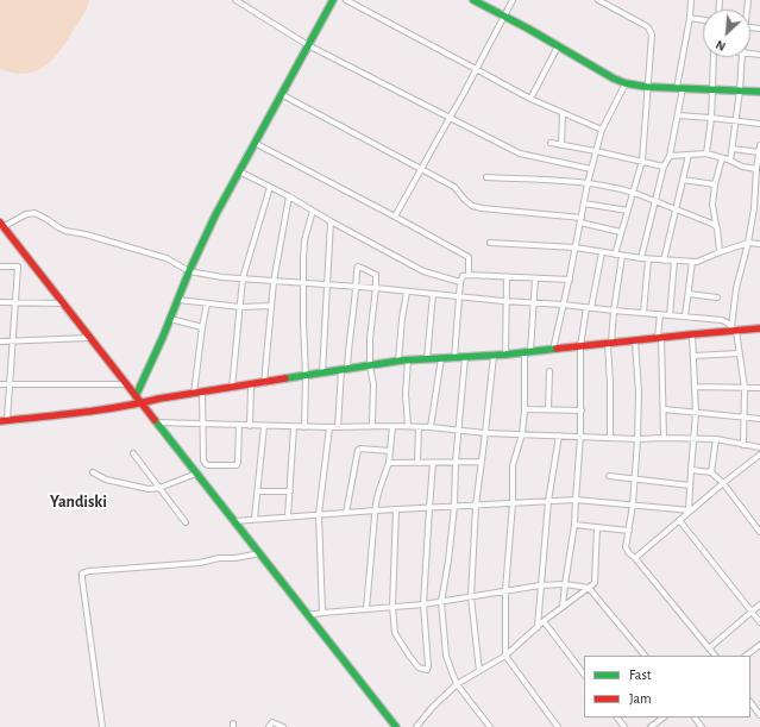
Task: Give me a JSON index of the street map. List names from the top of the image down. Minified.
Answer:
{"districts":["Yandiski"],"legend":["Fast","Jam"],"north":"bottom left"}
